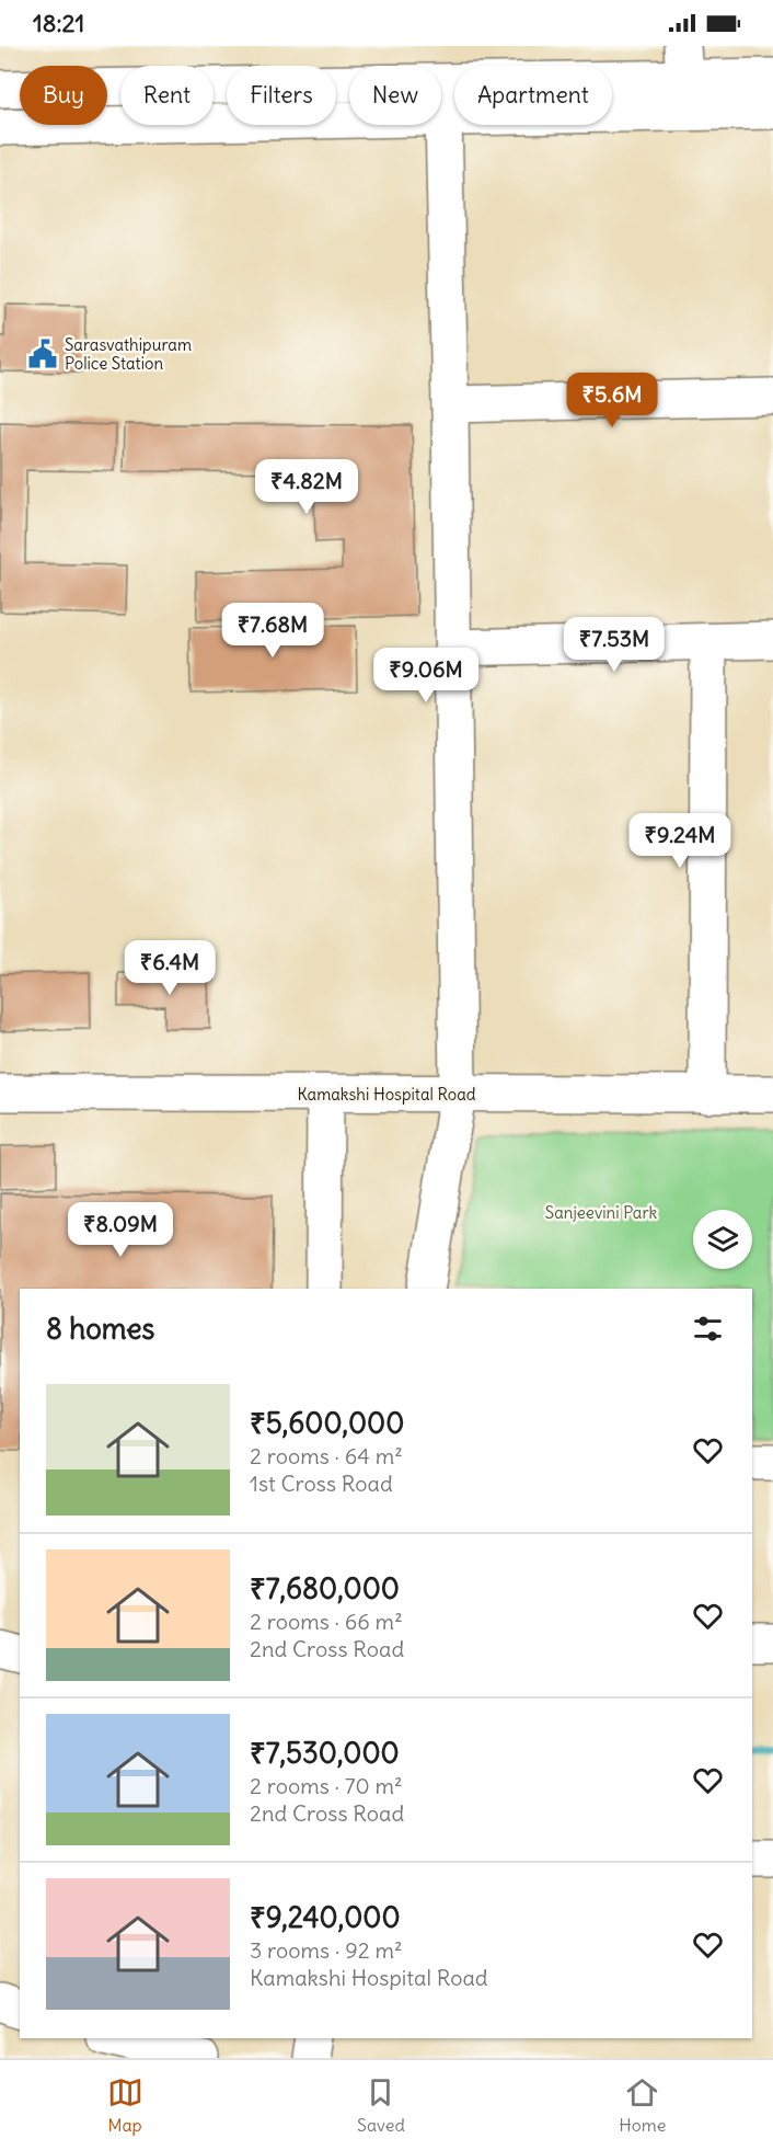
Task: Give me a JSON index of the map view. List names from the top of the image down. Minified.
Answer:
{"streets":{"street":["Kamakshi Hospital Road"]},"parks":["Sanjeevini Park"],"places":{"public building":["Sarasvathipuram Police Station"]},"page":{"status":"18:21","chip":["Buy","Rent","Filters","New","Apartment"],"price":["₹5.6M","₹4.82M","₹7.68M","₹7.53M","₹9.06M","₹9.24M","₹6.4M","₹8.09M"],"heading":"8 homes","list":[{"name":"₹5,600,000","note":"2 rooms · 64 m² · 1st Cross Road"},{"name":"₹7,680,000","note":"2 rooms · 66 m² · 2nd Cross Road"},{"name":"₹7,530,000","note":"2 rooms · 70 m² · 2nd Cross Road"},{"name":"₹9,240,000","note":"3 rooms · 92 m² · Kamakshi Hospital Road"}],"tabs":["Map","Saved","Home"]}}
